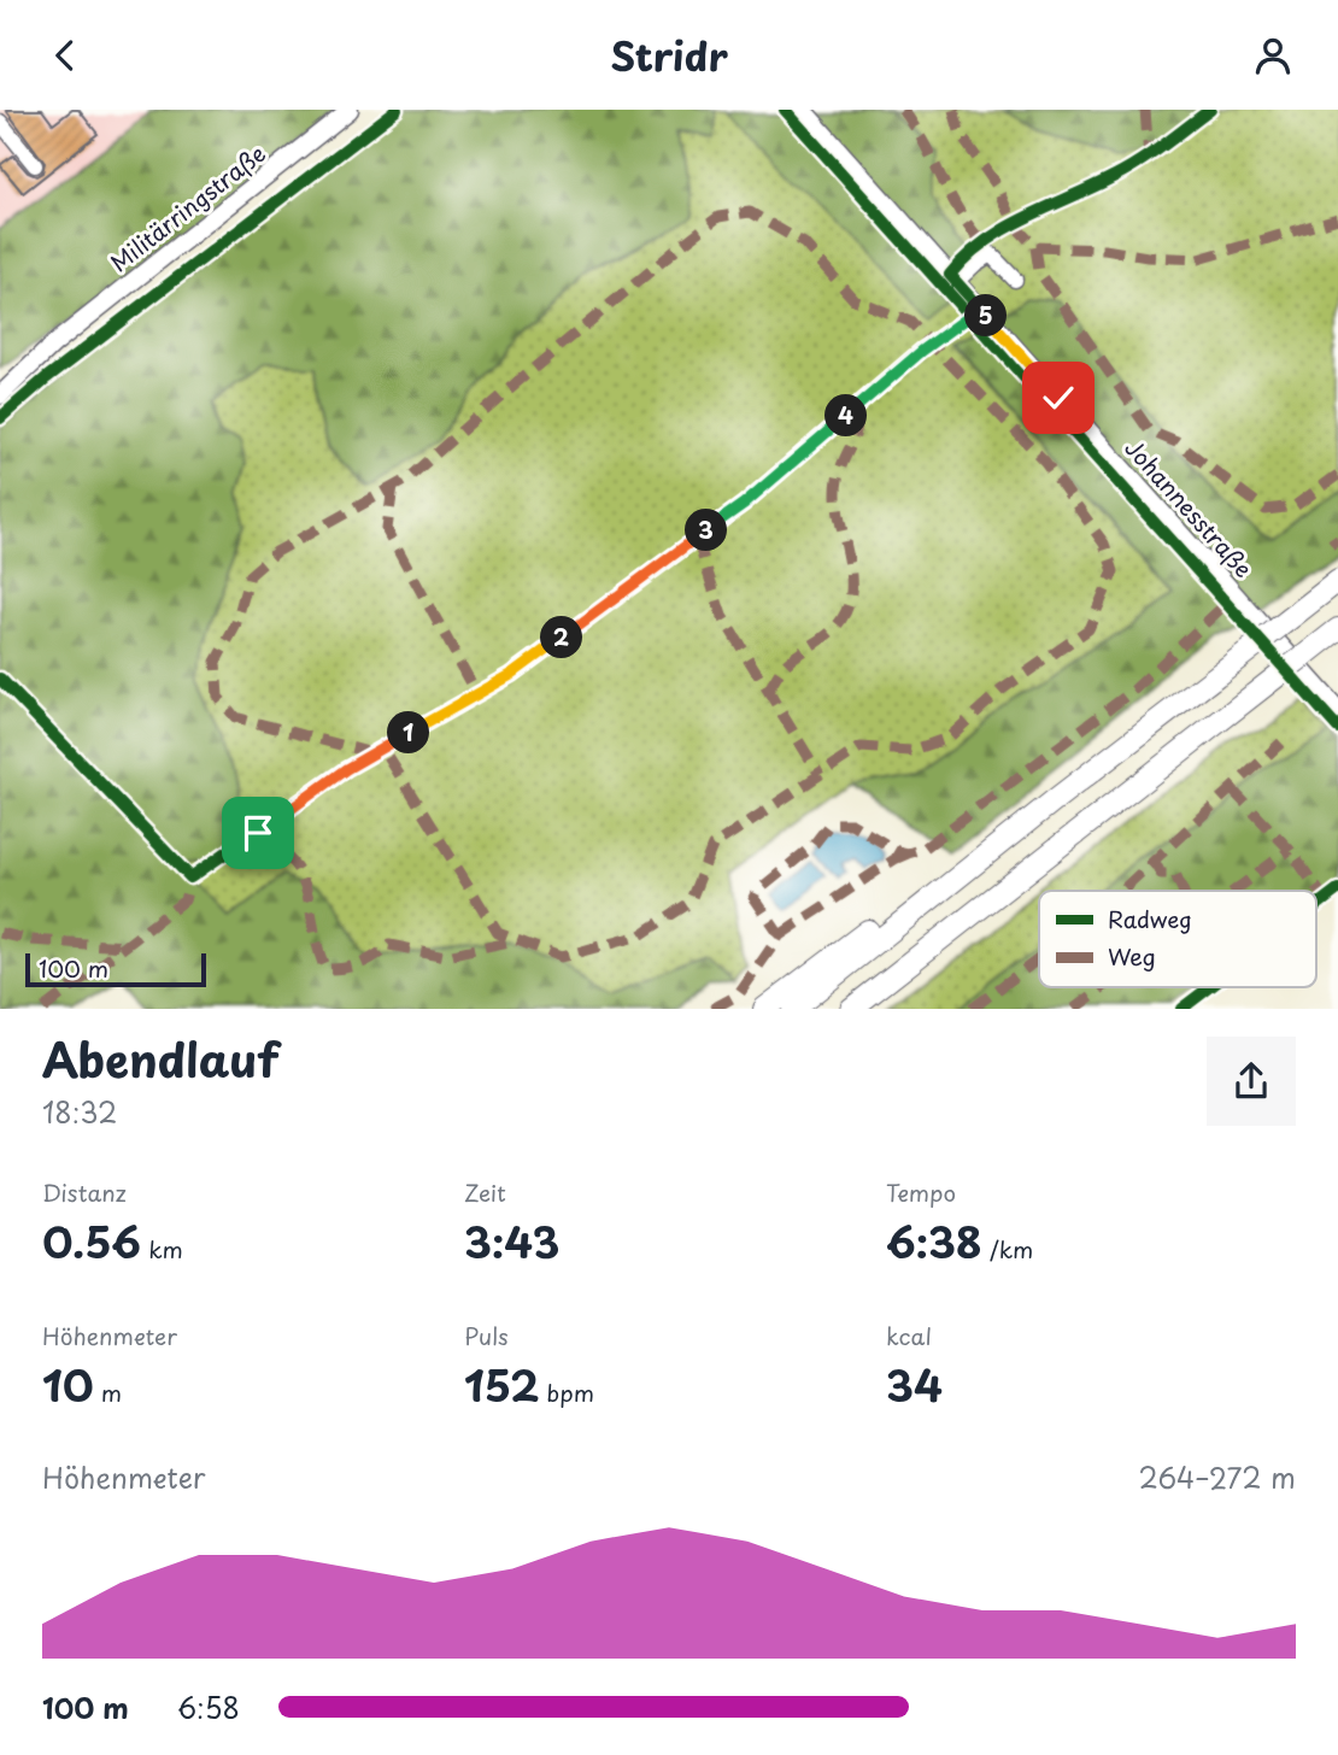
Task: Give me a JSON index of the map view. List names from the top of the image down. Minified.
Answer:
{"streets":{"main road":["Militärringstraße","Johannesstraße"]},"legend":["Radweg","Weg"],"scale_bar":"100 m","page":{"header":"Stridr","pins":["5","4","3","2","1"],"scale":"100 m","heading":["Abendlauf","18:32"],"stats":[["Distanz","0.56 km"],["Zeit","3:43"],["Tempo","6:38 /km"],["Höhenmeter","10 m"],["Puls","152 bpm"],["kcal","34"]],"chart":["Höhenmeter","264–272 m"],"list":[{"name":"100 m","note":"6:58"}]}}
